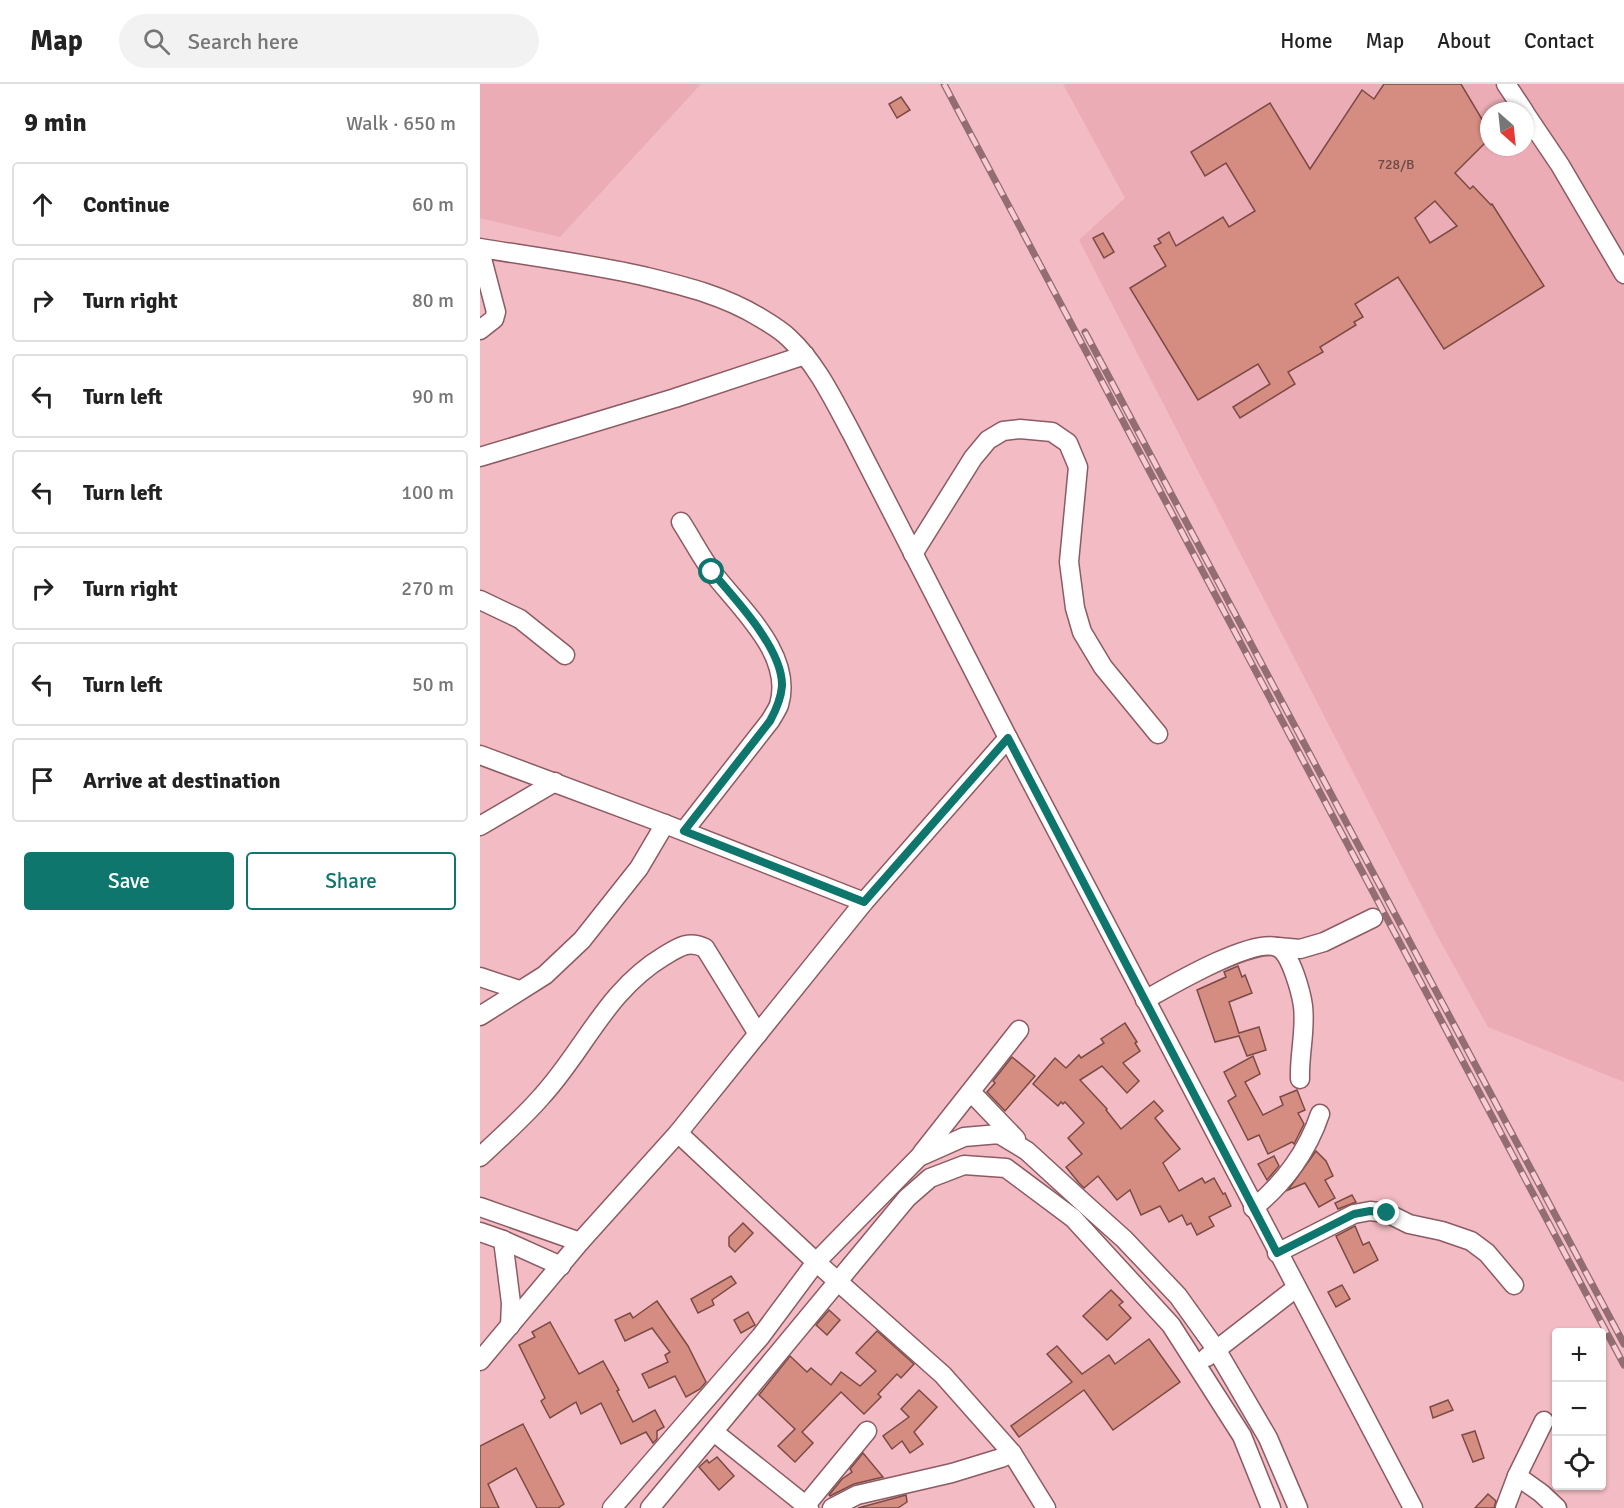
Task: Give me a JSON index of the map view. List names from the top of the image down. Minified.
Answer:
{"house_numbers":["728/B"],"north":"bottom right","page":{"header":"Map","search":"Search here","nav":["Home","Map","About","Contact"],"heading":["9 min","Walk · 650 m"],"list":[["Continue","60 m"],["Turn right","80 m"],["Turn left","90 m"],["Turn left","100 m"],["Turn right","270 m"],["Turn left","50 m"],"Arrive at destination"],"buttons":["Save","Share"],"map_buttons":["+","−"]}}
